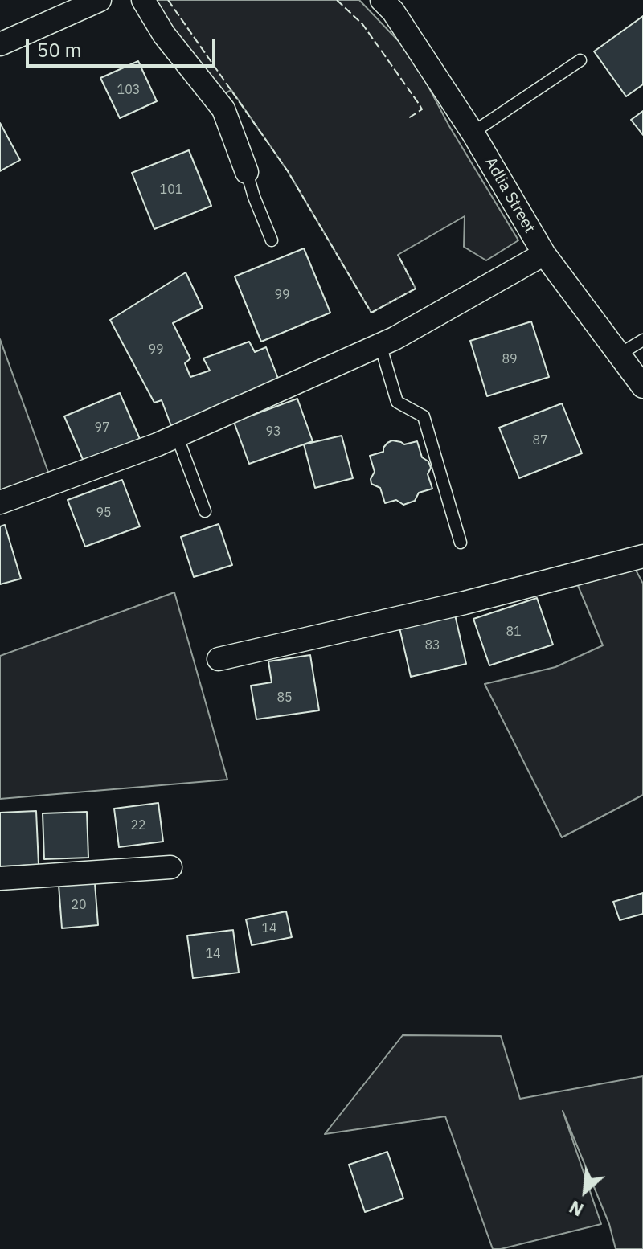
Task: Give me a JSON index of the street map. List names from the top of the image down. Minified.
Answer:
{"streets":{"street":["Adlia Street"]},"house_numbers":["103","101","99","99","89","97","93","87","95","81","83","85","22","20","14","14"],"scale_bar":"50 m","north":"bottom left"}
